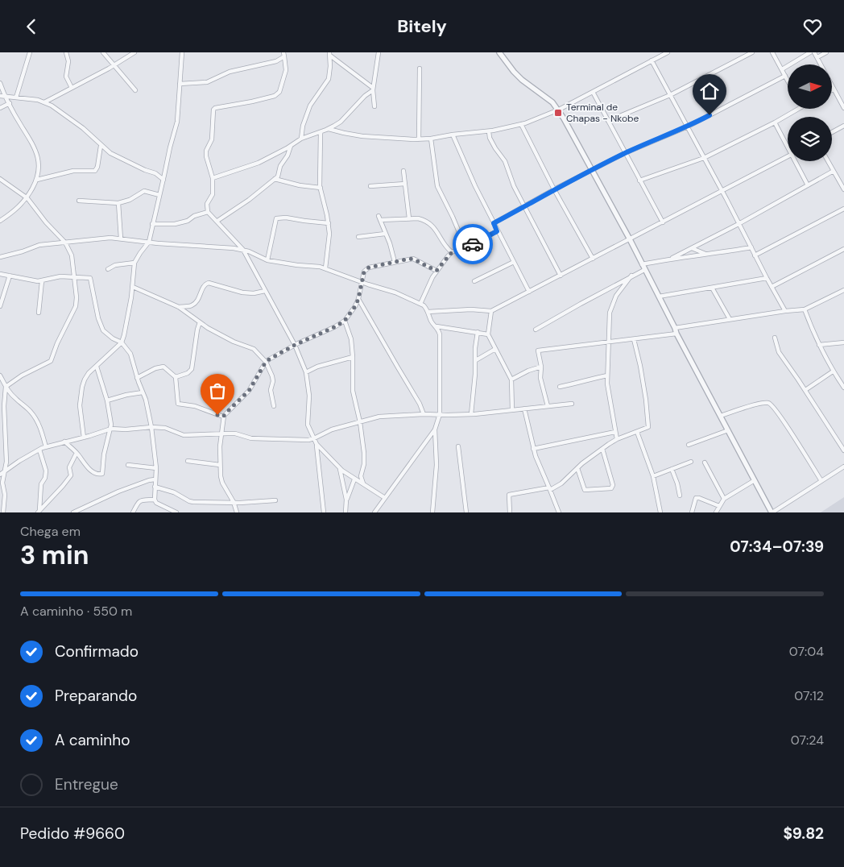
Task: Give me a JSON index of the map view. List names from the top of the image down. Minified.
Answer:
{"places":{"transit":["Terminal de Chapas - Nkobe"]},"north":"right","page":{"header":"Bitely","heading":["3 min","Chega em","07:34–07:39"],"panel":["Pedido #9660","$9.82"],"bar":"A caminho · 550 m","list":[["Confirmado","07:04"],["Preparando","07:12"],["A caminho","07:24"],"Entregue"]}}
